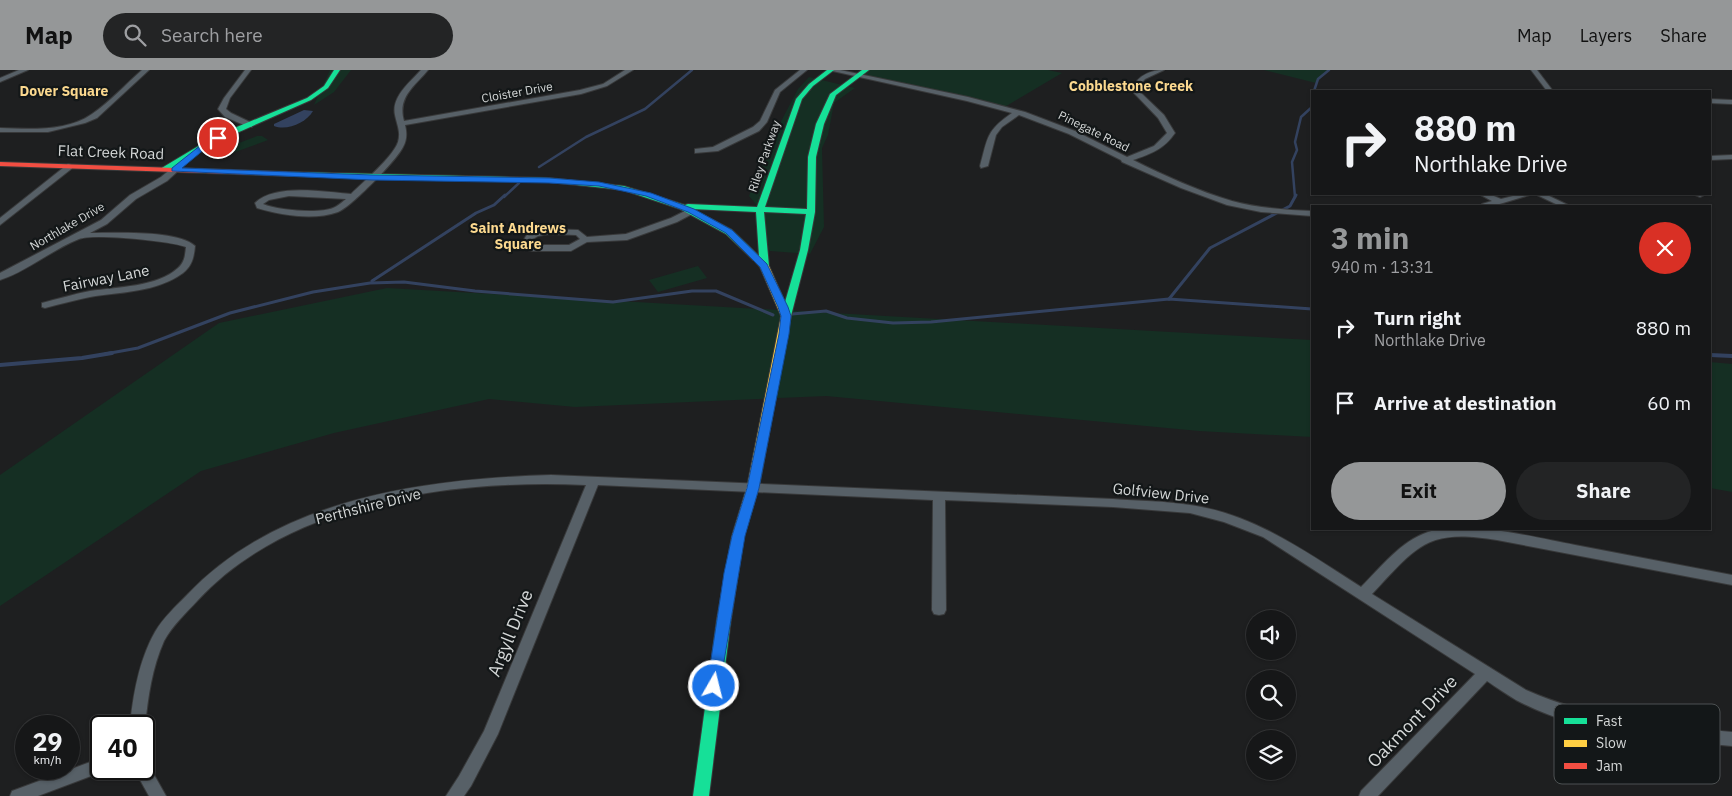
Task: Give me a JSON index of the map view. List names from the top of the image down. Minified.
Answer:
{"streets":{"street":["Cloister Drive","Pinegate Road","Flat Creek Road","Riley Parkway","Northlake Drive","Fairway Lane","Golfview Drive","Perthshire Drive","Argyll Drive","Oakmont Drive"]},"crossings":[["Pinegate Road","Riley Parkway"],["Flat Creek Road","Riley Parkway"],["Flat Creek Road","Northlake Drive"],["Northlake Drive","Fairway Lane"],["Golfview Drive","Perthshire Drive"],["Golfview Drive","Oakmont Drive"],["Perthshire Drive","Argyll Drive"]],"districts":["Cobblestone Creek","Dover Square","Saint Andrews Square"],"legend":["Fast","Slow","Jam"],"page":{"header":"Map","search":"Search here","nav":["Map","Layers","Share"],"turn":["880 m","Northlake Drive"],"heading":["3 min","940 m · 13:31"],"list":[{"name":"Turn right","note":"Northlake Drive","value":"880 m"},{"name":"Arrive at destination","value":"60 m"}],"buttons":["Exit","Share"],"speed":"29 km/h","limit":"40"}}
